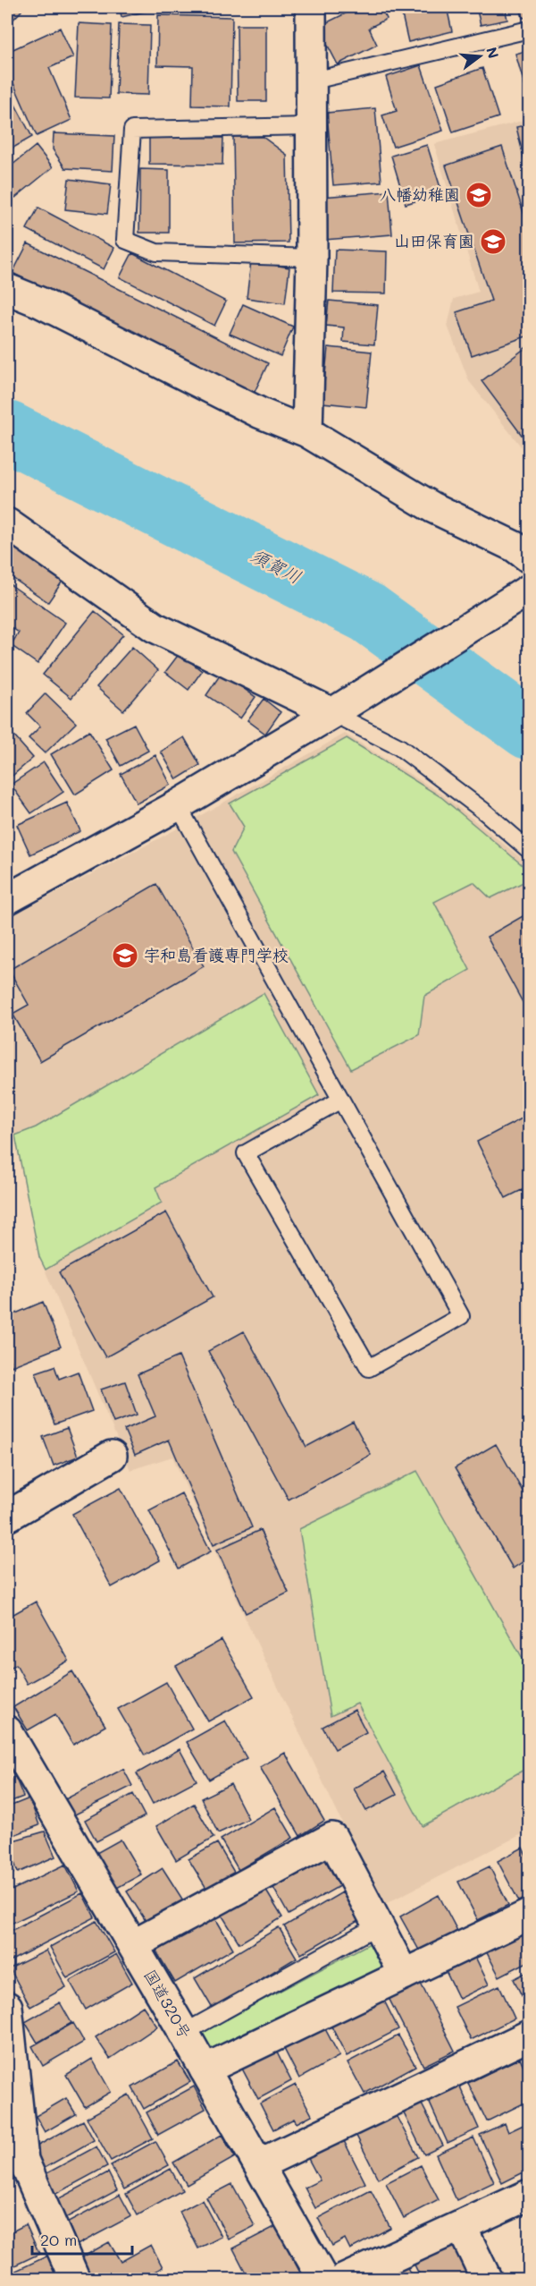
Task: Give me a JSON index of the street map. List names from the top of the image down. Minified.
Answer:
{"streets":{"street":["国道320号"]},"water":["須賀川"],"places":{"school or university":["八幡幼稚園","山田保育園","宇和島看護専門学校"]},"scale_bar":"20 m","north":"right"}
